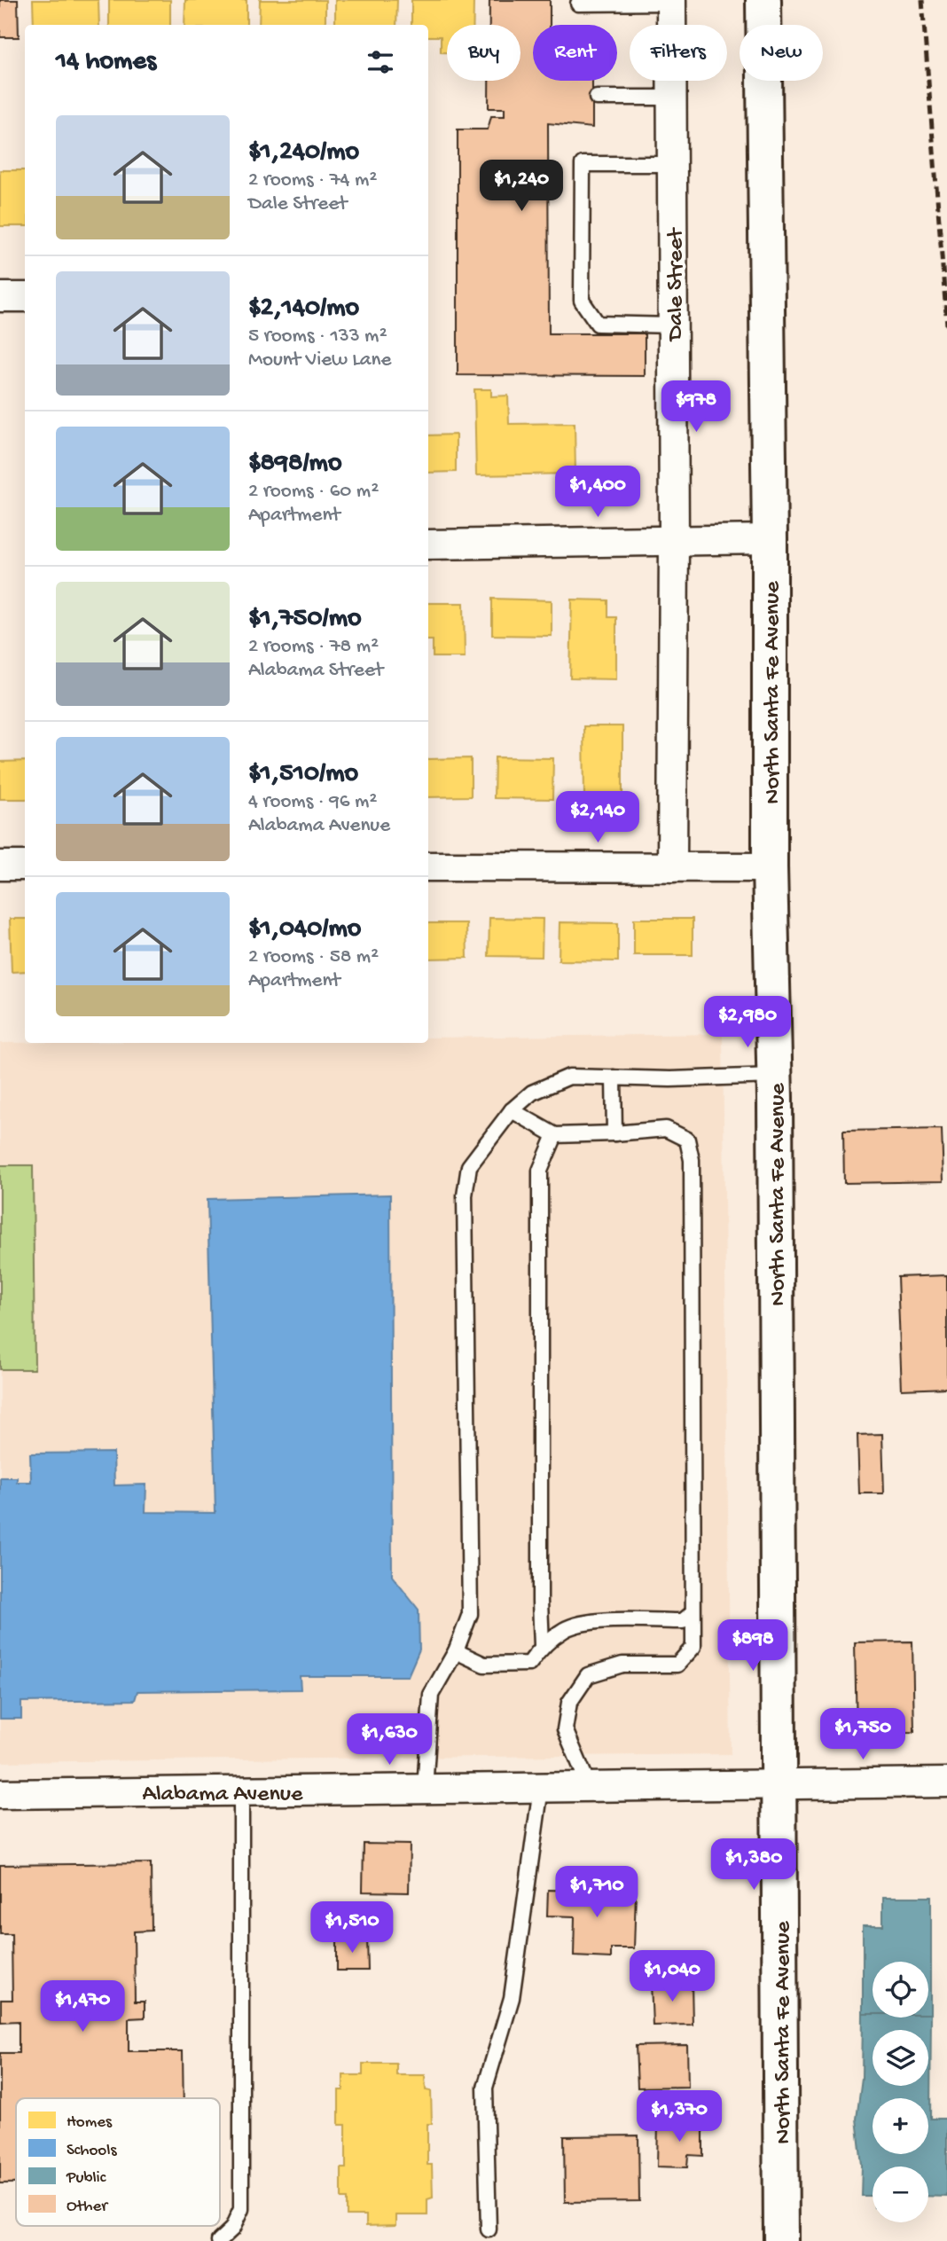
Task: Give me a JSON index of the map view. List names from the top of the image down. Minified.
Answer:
{"streets":{"main road":["North Santa Fe Avenue"],"street":["Dale Street","Alabama Avenue"]},"crossings":[["North Santa Fe Avenue","Alabama Avenue"]],"legend":["Homes","Schools","Public","Other"],"page":{"chip":["Buy","Rent","Filters","New"],"heading":"14 homes","list":[{"name":"$1,240/mo","note":"2 rooms · 74 m² · Dale Street"},{"name":"$2,140/mo","note":"5 rooms · 133 m² · Mount View Lane"},{"name":"$898/mo","note":"2 rooms · 60 m² · Apartment"},{"name":"$1,750/mo","note":"2 rooms · 78 m² · Alabama Street"},{"name":"$1,510/mo","note":"4 rooms · 96 m² · Alabama Avenue"},{"name":"$1,040/mo","note":"2 rooms · 58 m² · Apartment"}],"price":["$1,240","$978","$1,400","$2,140","$2,980","$898","$1,750","$1,630","$1,380","$1,710","$1,510","$1,040","$1,470","$1,370"],"map_buttons":["+","−"]}}
